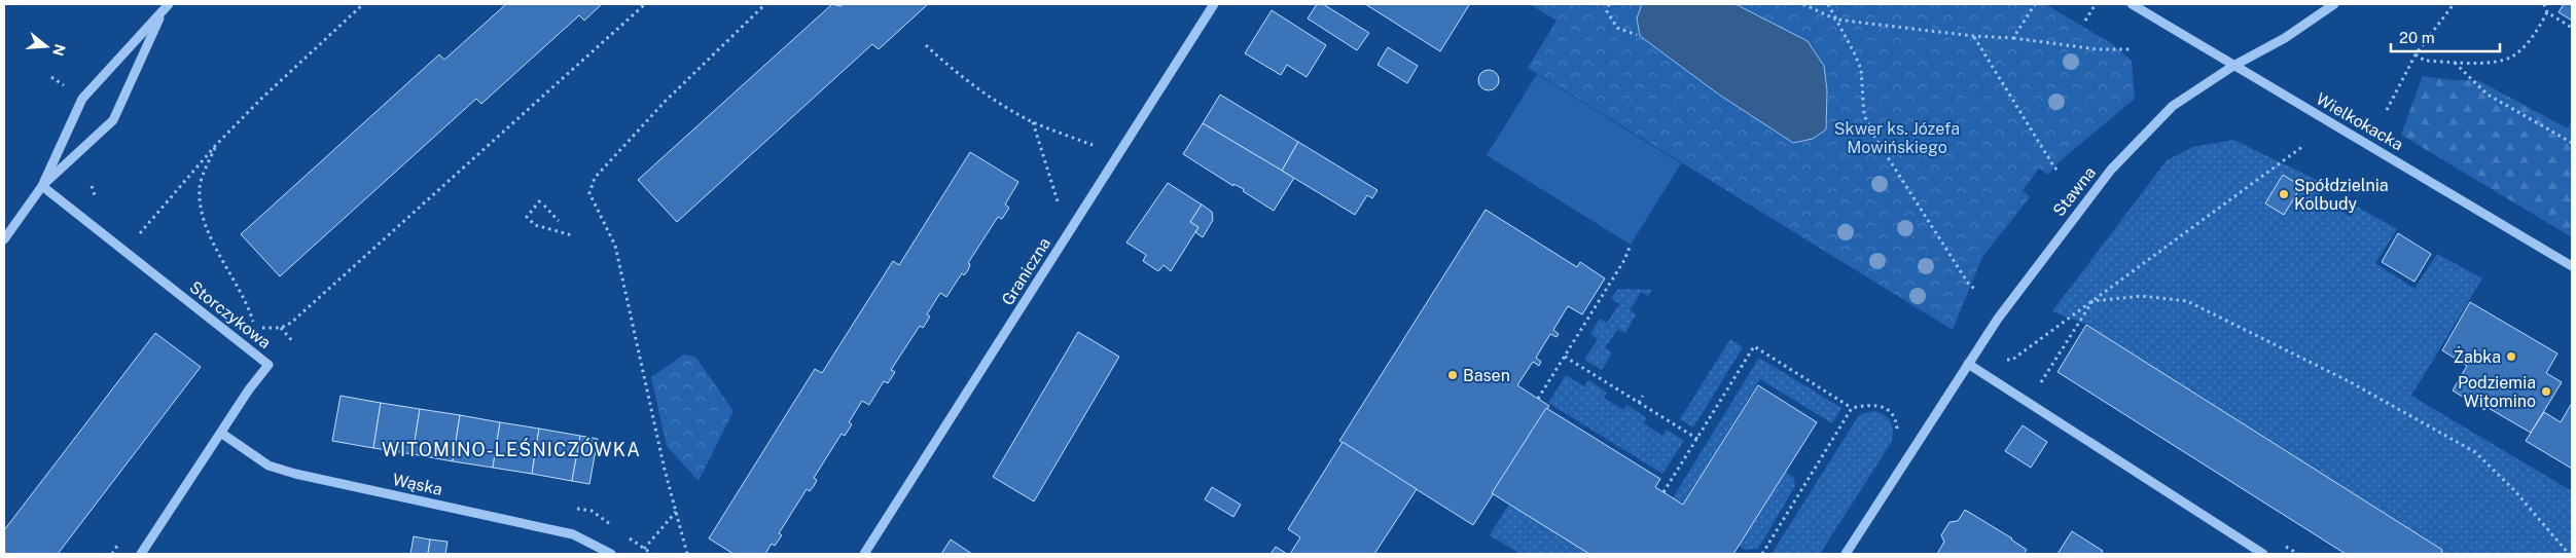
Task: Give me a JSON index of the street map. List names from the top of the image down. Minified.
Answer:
{"streets":{"street":["Wielkokacka","Stawna","Graniczna","Storczykowa","Wąska"]},"crossings":[["Wielkokacka","Stawna"],["Storczykowa","Wąska"]],"districts":["WITOMINO-LEŚNICZÓWKA"],"parks":["Skwer ks. Józefa Mowińskiego"],"places":["Spółdzielnia Kolbudy","Żabka","Basen","Podziemia Witomino"],"scale_bar":"20 m","north":"right"}
